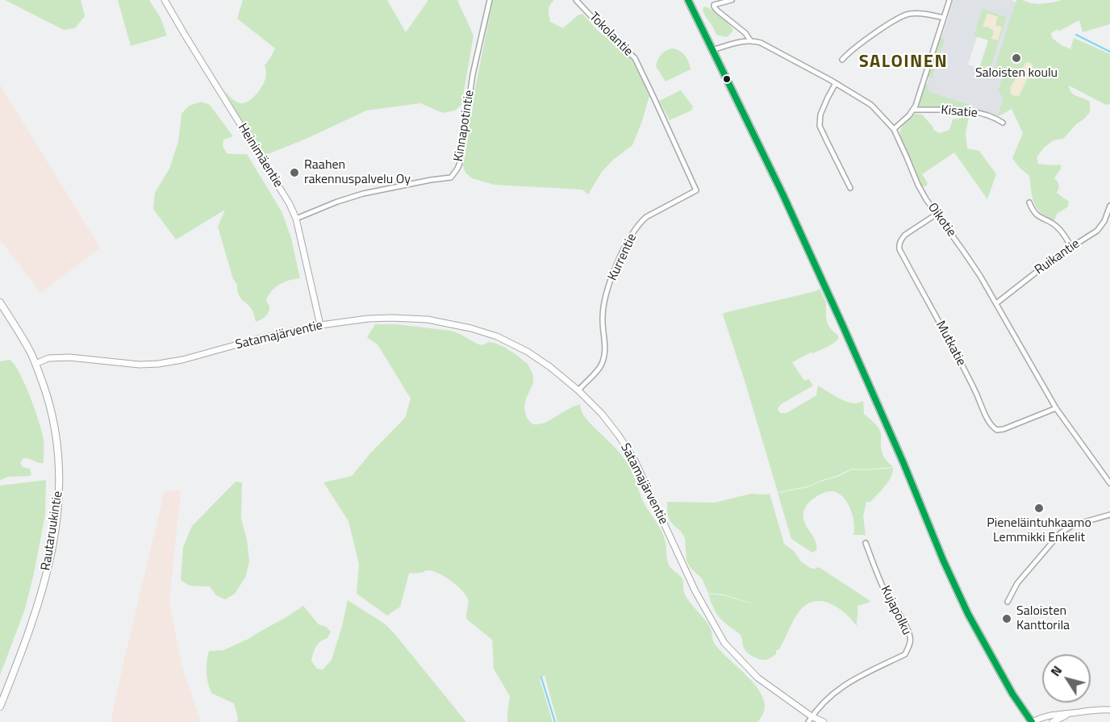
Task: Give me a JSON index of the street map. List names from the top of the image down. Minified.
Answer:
{"streets":{"main road":["Rautaruukintie"],"street":["Tokolantie","Kisatie","Kinnapotintie","Heinimäentie","Oikotie","Kurrentie","Ruikantie","Satamajärventie","Mutkatie","Kujapolku"]},"crossings":[["Tokolantie","Kurrentie"],["Kinnapotintie","Heinimäentie"],["Heinimäentie","Satamajärventie"],["Oikotie","Ruikantie"],["Oikotie","Mutkatie"],["Kurrentie","Satamajärventie"],["Satamajärventie","Rautaruukintie"],["Satamajärventie","Kujapolku"]],"districts":["SALOINEN"],"places":["Saloisten koulu","Raahen rakennuspalvelu Oy","Pieneläintuhkaamo Lemmikki Enkelit","Saloisten Kanttorila"],"north":"top left"}
